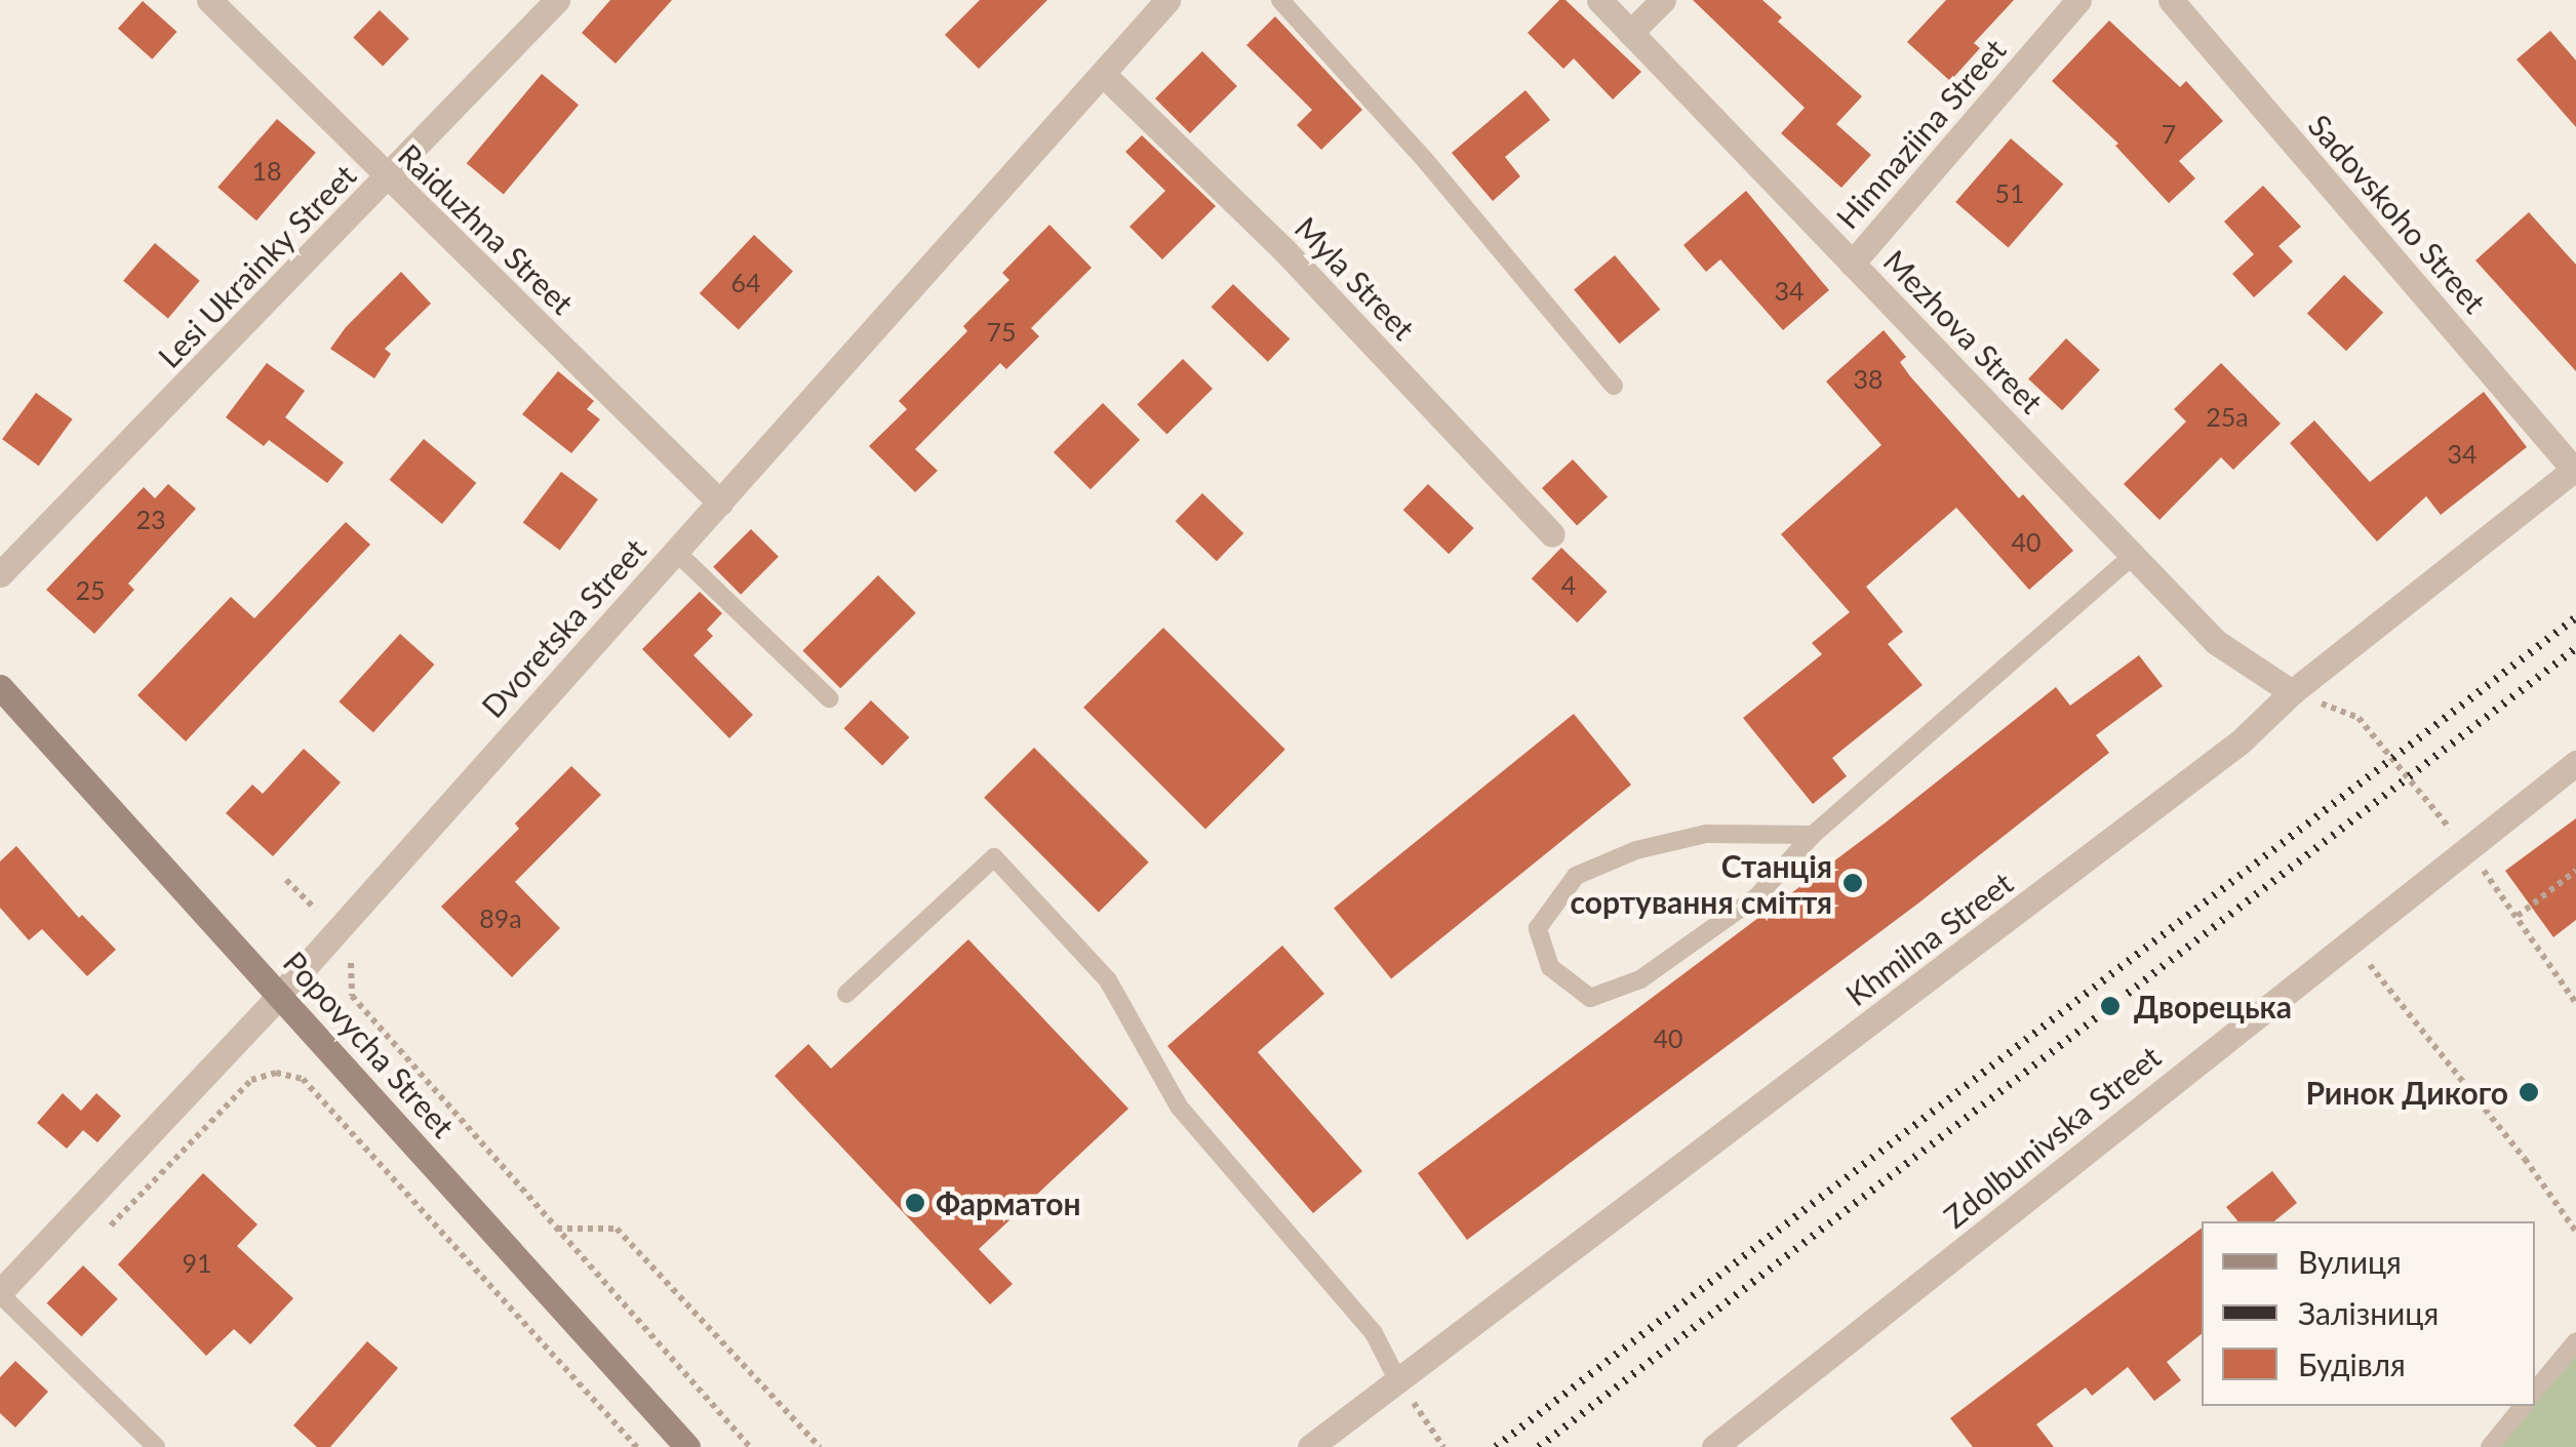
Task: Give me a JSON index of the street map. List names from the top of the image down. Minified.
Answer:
{"streets":{"main road":["Popovycha Street"],"street":["Himnaziina Street","Sadovskoho Street","Raiduzhna Street","Lesi Ukrainky Street","Myla Street","Mezhova Street","Dvoretska Street","Khmilna Street","Zdolbunivska Street"]},"crossings":[["Himnaziina Street","Mezhova Street"],["Sadovskoho Street","Khmilna Street"],["Raiduzhna Street","Lesi Ukrainky Street"],["Raiduzhna Street","Dvoretska Street"],["Myla Street","Dvoretska Street"],["Mezhova Street","Khmilna Street"],["Dvoretska Street","Popovycha Street"]],"places":["Станція сортування сміття","Дворецька","Ринок Дикого","Фарматон"],"house_numbers":["7","18","51","64","34","75","38","25а","34","23","40","4","25","89а","40","91"],"legend":["Вулиця","Залізниця","Будівля"]}
